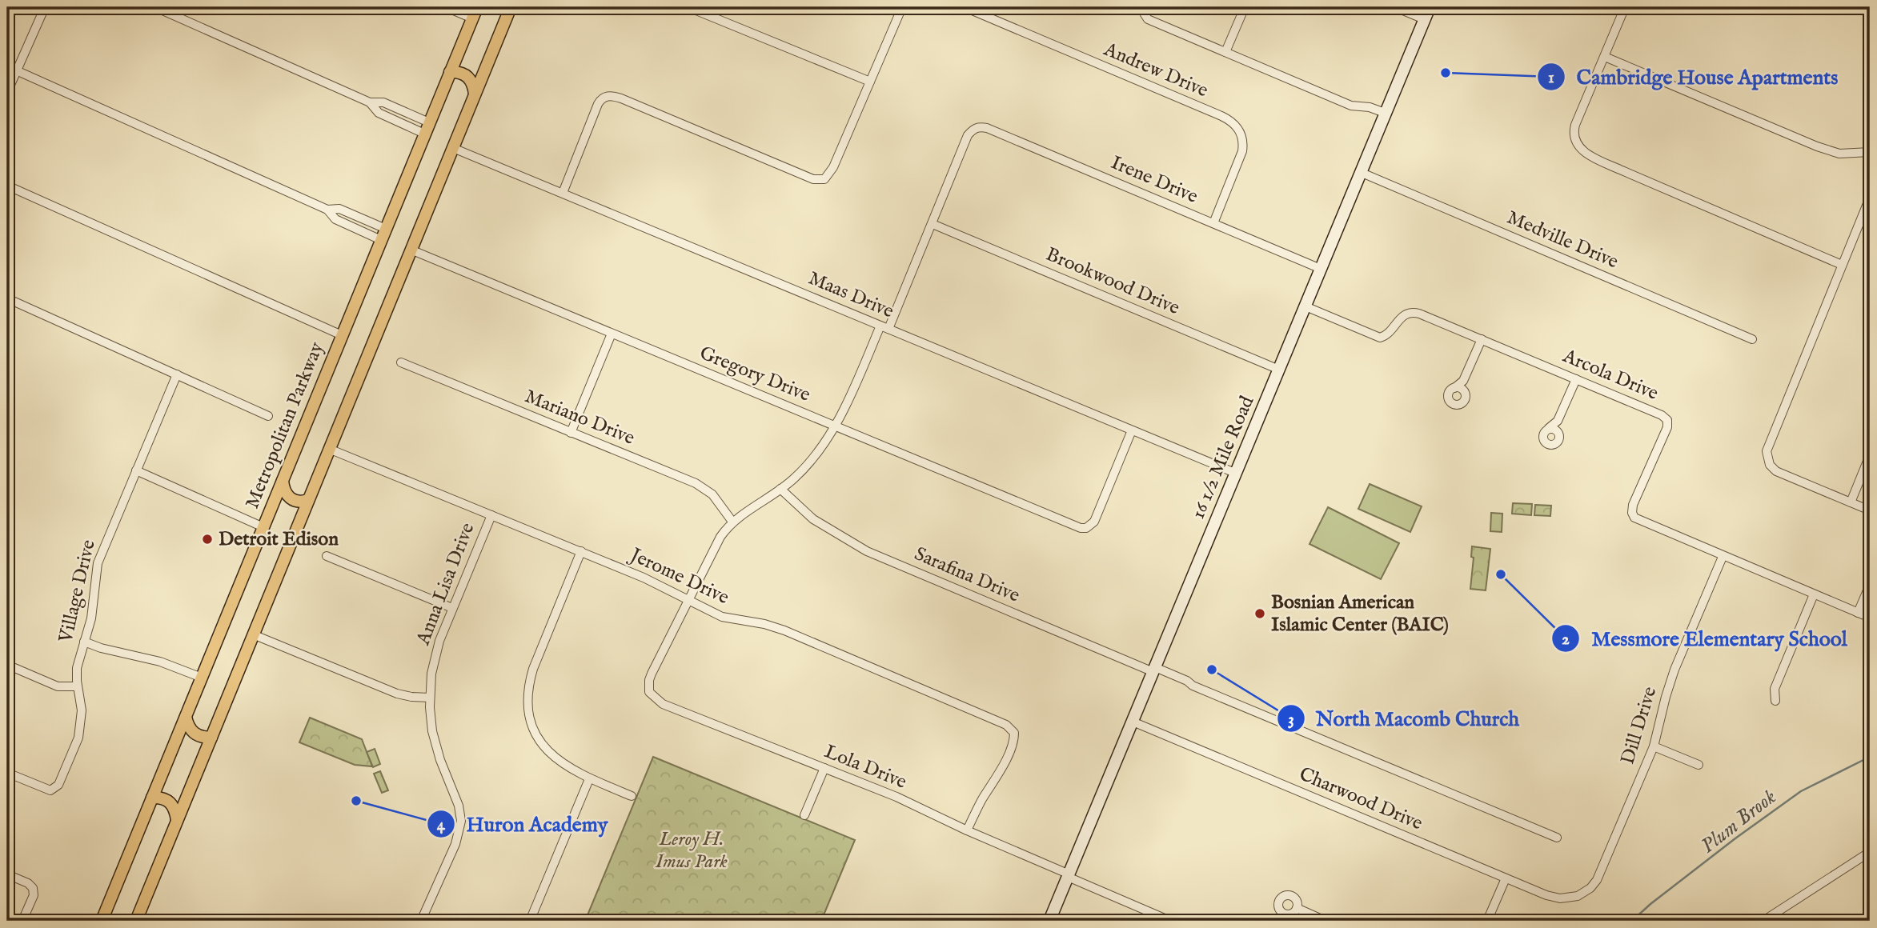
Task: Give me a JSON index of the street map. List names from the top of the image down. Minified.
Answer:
{"streets":{"main road":["Metropolitan Parkway"],"street":["Andrew Drive","Irene Drive","Medville Drive","Brookwood Drive","Maas Drive","Gregory Drive","Arcola Drive","Mariano Drive","16 1/2 Mile Road","Sarafina Drive","Jerome Drive","Anna Lisa Drive","Village Drive","Dill Drive","Lola Drive","Charwood Drive"]},"crossings":[["Andrew Drive","Irene Drive"],["Irene Drive","Brookwood Drive"],["Irene Drive","16 1/2 Mile Road"],["Medville Drive","16 1/2 Mile Road"],["Brookwood Drive","16 1/2 Mile Road"],["Maas Drive","Gregory Drive"],["Maas Drive","16 1/2 Mile Road"],["Arcola Drive","16 1/2 Mile Road"],["Arcola Drive","Dill Drive"],["16 1/2 Mile Road","Sarafina Drive"],["16 1/2 Mile Road","Lola Drive"],["16 1/2 Mile Road","Charwood Drive"],["Jerome Drive","Anna Lisa Drive"],["Jerome Drive","Lola Drive"],["Dill Drive","Charwood Drive"]],"water":["Plum Brook"],"parks":["Leroy H. Imus Park"],"places":["Cambridge House Apartments","Detroit Edison","Messmore Elementary School","Bosnian American Islamic Center (BAIC)","North Macomb Church","Huron Academy"]}
